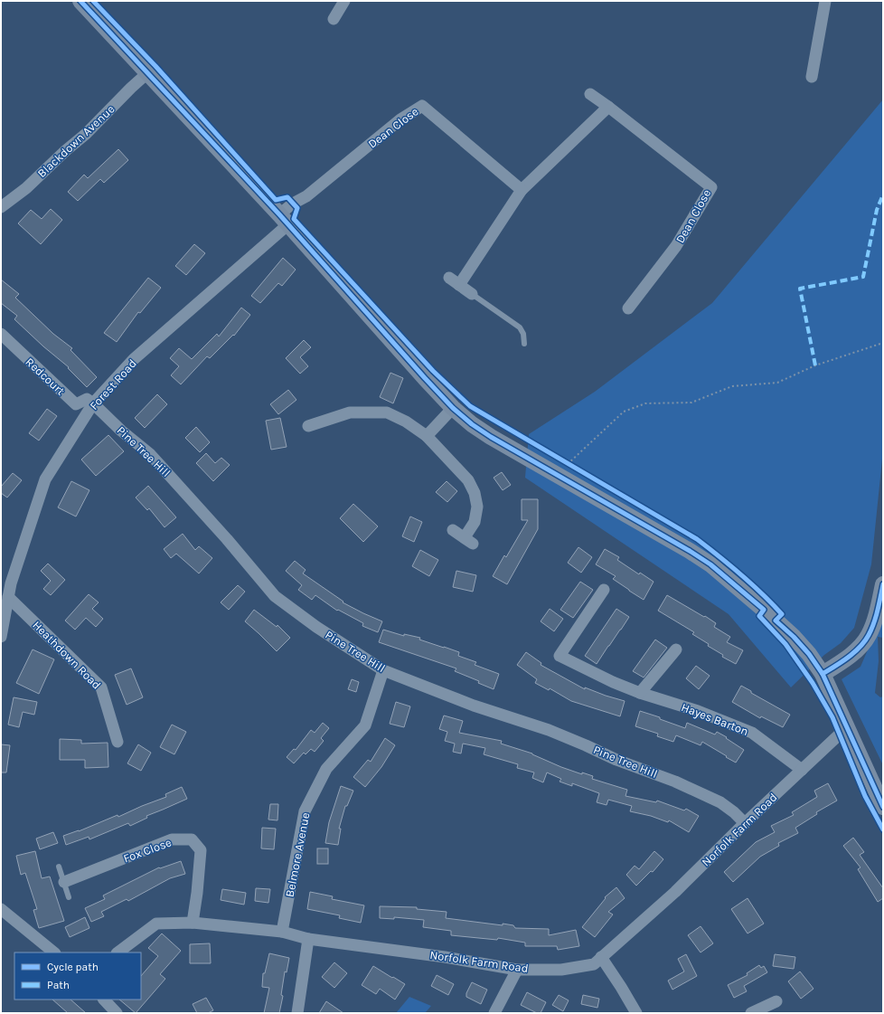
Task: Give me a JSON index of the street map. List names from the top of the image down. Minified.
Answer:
{"streets":{"street":["Dean Close","Blackdown Avenue","Redcourt","Forest Road","Pine Tree Hill","Heathdown Road","Hayes Barton","Norfolk Farm Road","Fox Close","Belmore Avenue"]},"crossings":[["Dean Close","Forest Road"],["Redcourt","Forest Road"],["Redcourt","Pine Tree Hill"],["Forest Road","Pine Tree Hill"],["Forest Road","Heathdown Road"],["Pine Tree Hill","Norfolk Farm Road"],["Pine Tree Hill","Belmore Avenue"],["Hayes Barton","Norfolk Farm Road"],["Norfolk Farm Road","Fox Close"],["Norfolk Farm Road","Belmore Avenue"]],"legend":["Cycle path","Path"]}
